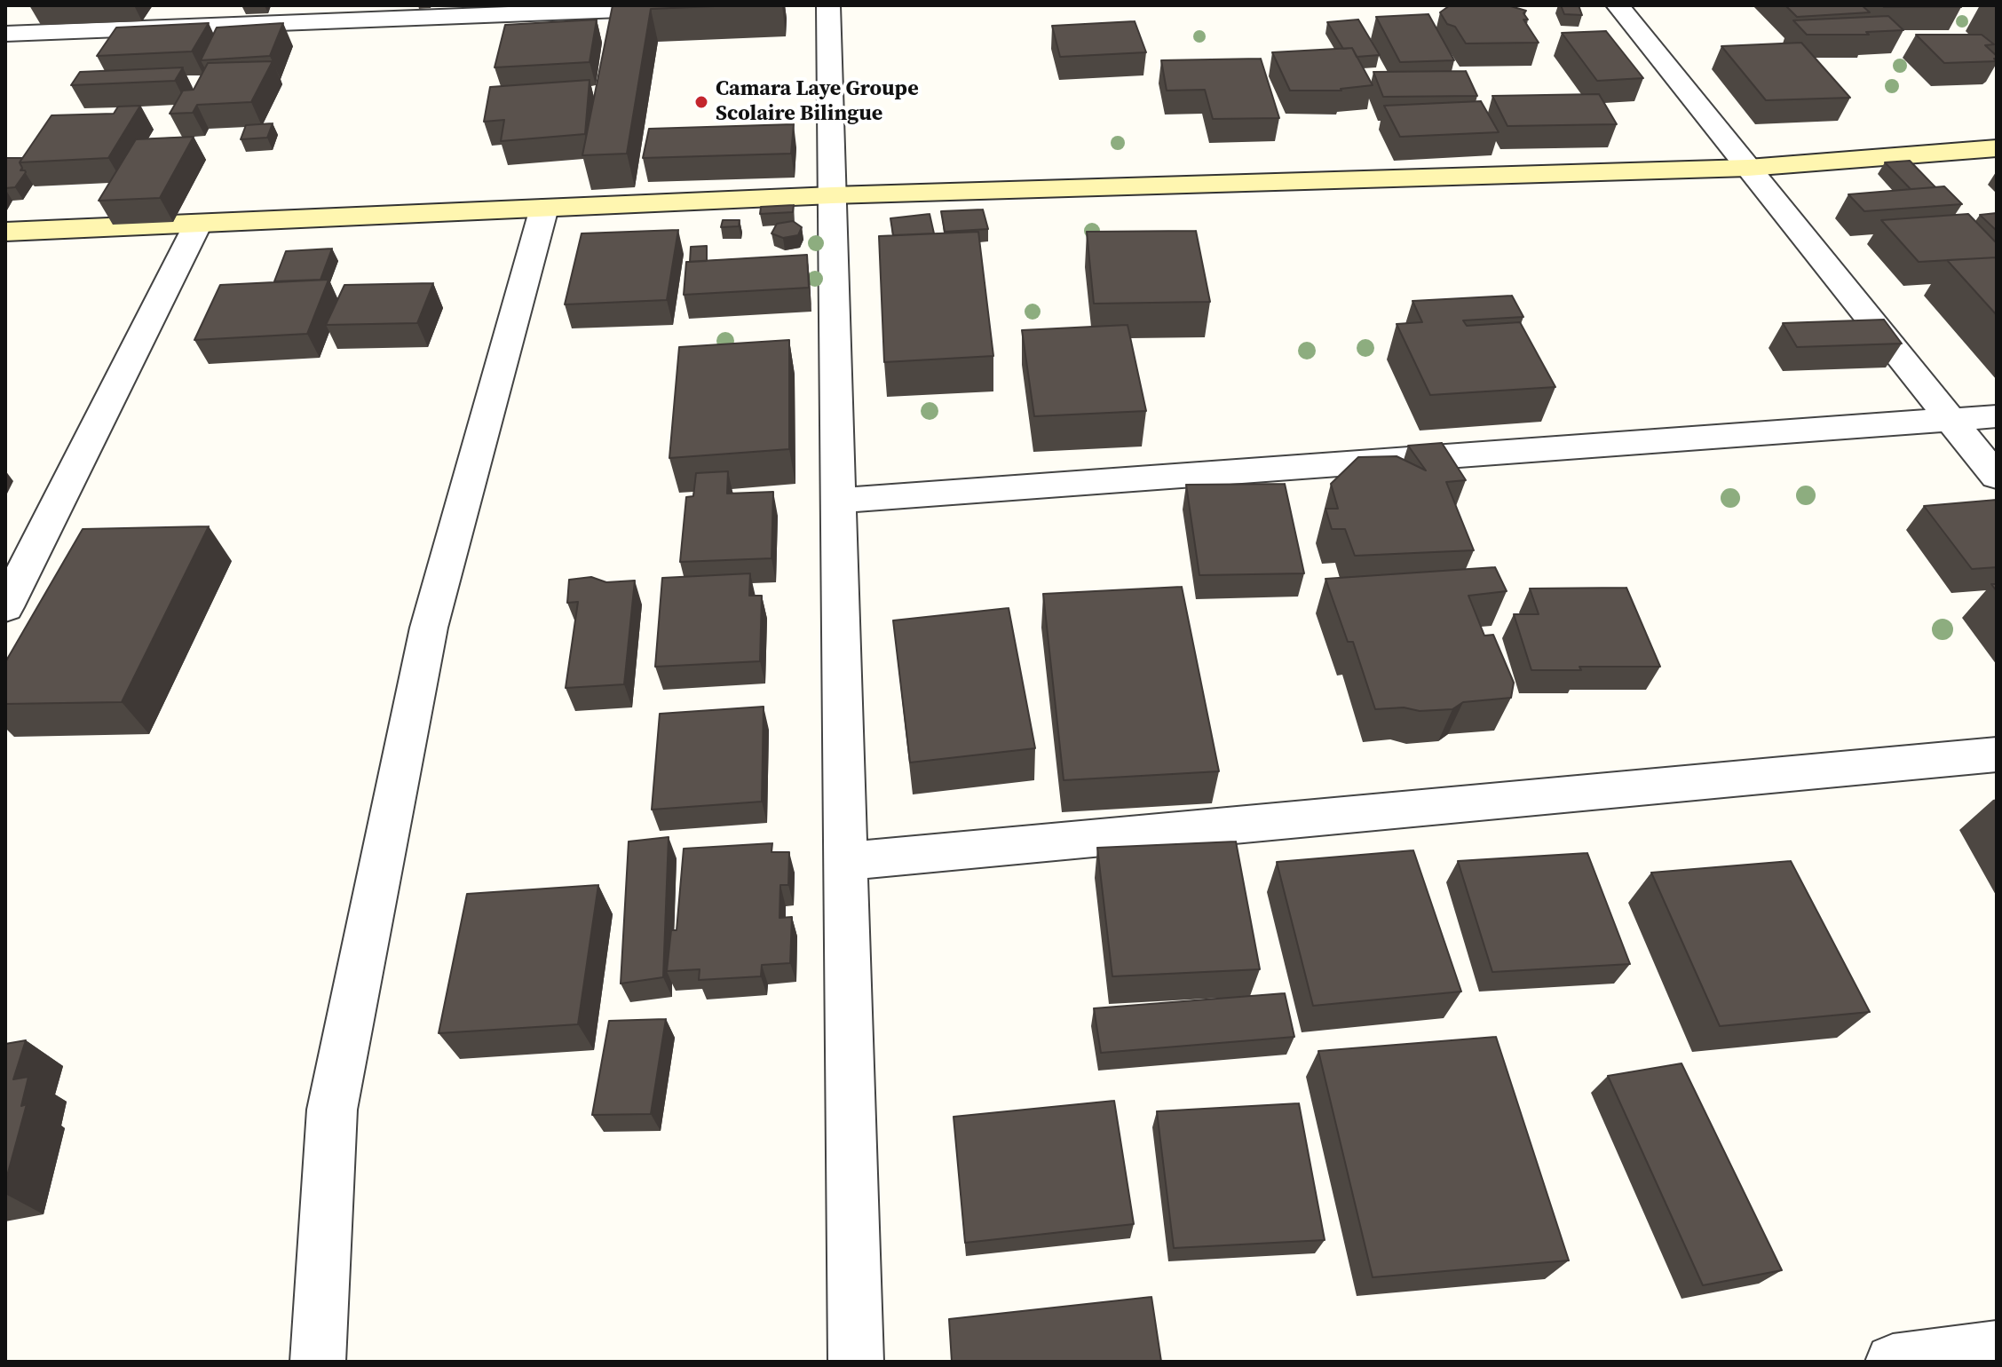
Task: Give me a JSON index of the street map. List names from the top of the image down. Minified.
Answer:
{"places":["Camara Laye Groupe Scolaire Bilingue"]}
